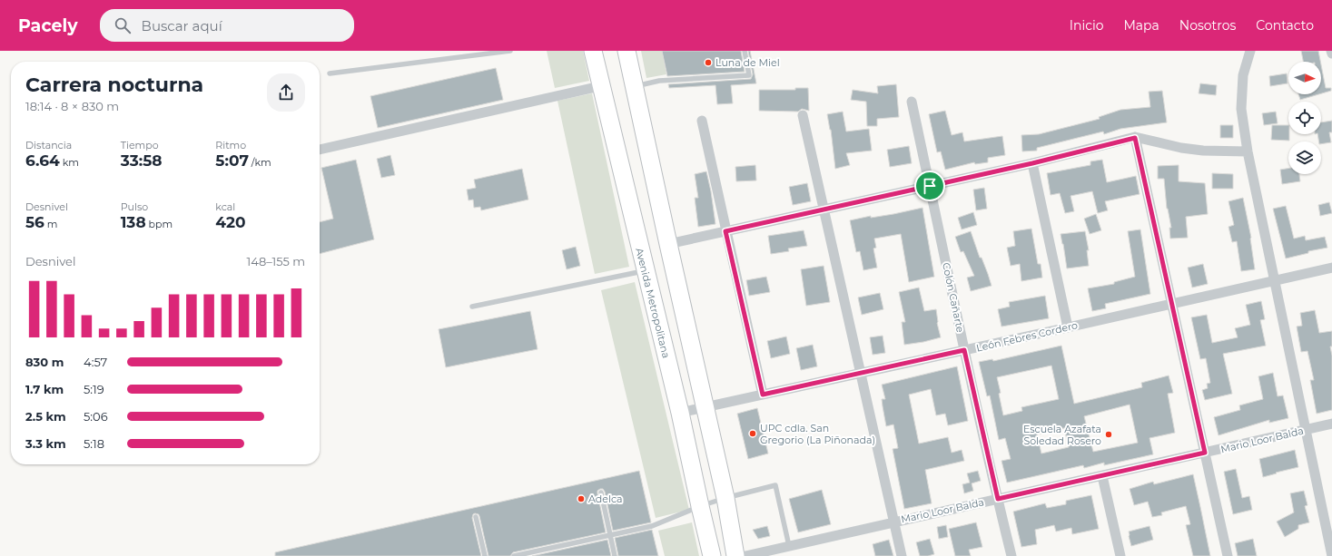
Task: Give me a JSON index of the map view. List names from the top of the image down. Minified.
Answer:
{"streets":{"highway":["Avenida Metropolitana"],"street":["Colón Cañarte","León Febres Cordero","Mario Loor Balda"]},"crossings":[["Colón Cañarte","León Febres Cordero"],["Colón Cañarte","Mario Loor Balda"],["Avenida Metropolitana","León Febres Cordero"]],"places":["Luna de Miel","UPC cdla. San Gregorio (La Piñonada)","Escuela Azafata Soledad Rosero","Adelca"],"north":"right","page":{"header":"Pacely","search":"Buscar aquí","nav":["Inicio","Mapa","Nosotros","Contacto"],"heading":["Carrera nocturna","18:14 · 8 × 830 m"],"stats":[["Distancia","6.64 km"],["Tiempo","33:58"],["Ritmo","5:07 /km"],["Desnivel","56 m"],["Pulso","138 bpm"],["kcal","420"]],"chart":["Desnivel","148–155 m"],"list":[{"name":"830 m","note":"4:57"},{"name":"1.7 km","note":"5:19"},{"name":"2.5 km","note":"5:06"},{"name":"3.3 km","note":"5:18"}]}}
